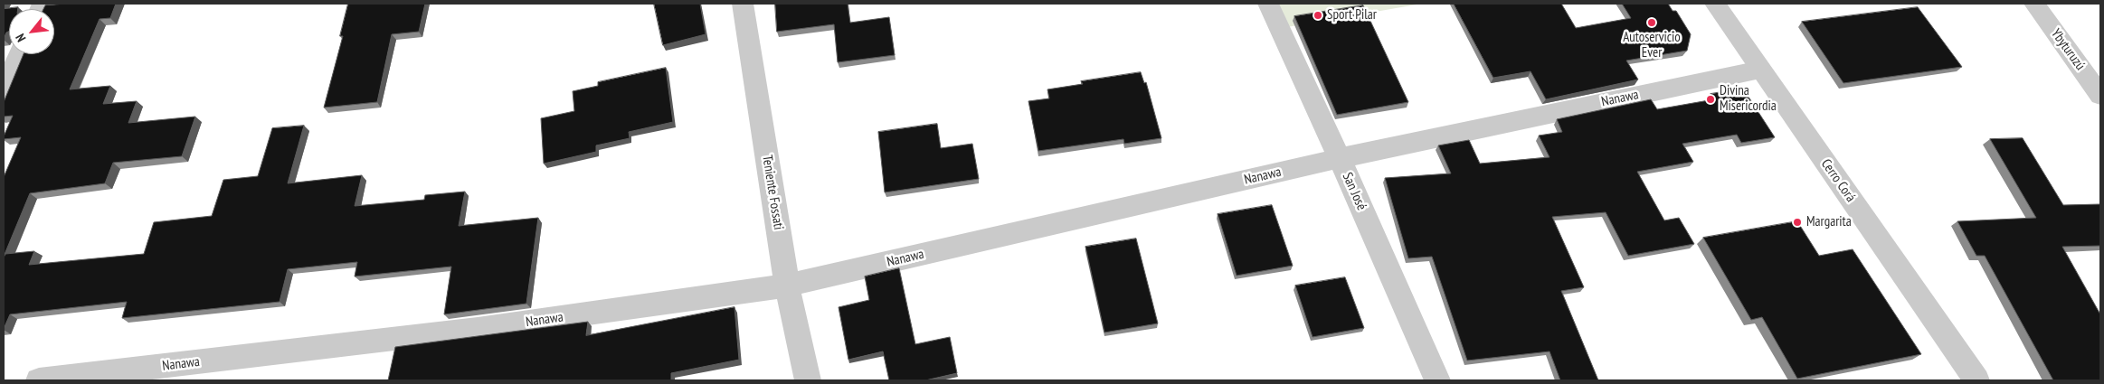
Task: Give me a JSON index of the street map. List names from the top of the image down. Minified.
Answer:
{"streets":{"street":["Ybyturuzú","Nanawa","Cerro Corá","San José","Teniente Fossati"]},"crossings":[["Nanawa","Cerro Corá"],["Nanawa","San José"],["Nanawa","Teniente Fossati"]],"places":["Sport Pilar","Autoservicio Ever","Divina Misericordia","Margarita"],"north":"bottom left"}
